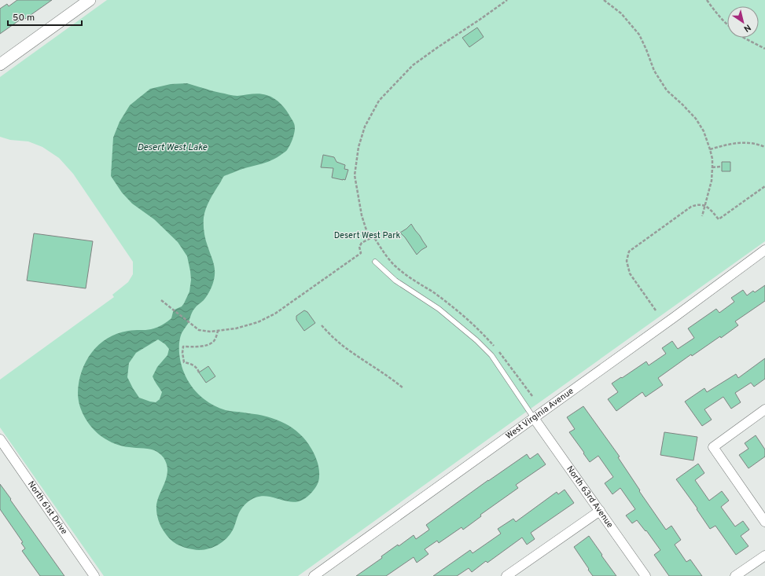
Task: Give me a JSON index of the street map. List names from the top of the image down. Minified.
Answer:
{"streets":{"street":["West Virginia Avenue","North 63rd Avenue","North 61st Drive"]},"crossings":[["West Virginia Avenue","North 63rd Avenue"]],"water":["Desert West Lake"],"parks":["Desert West Park"],"scale_bar":"50 m","north":"bottom right"}
